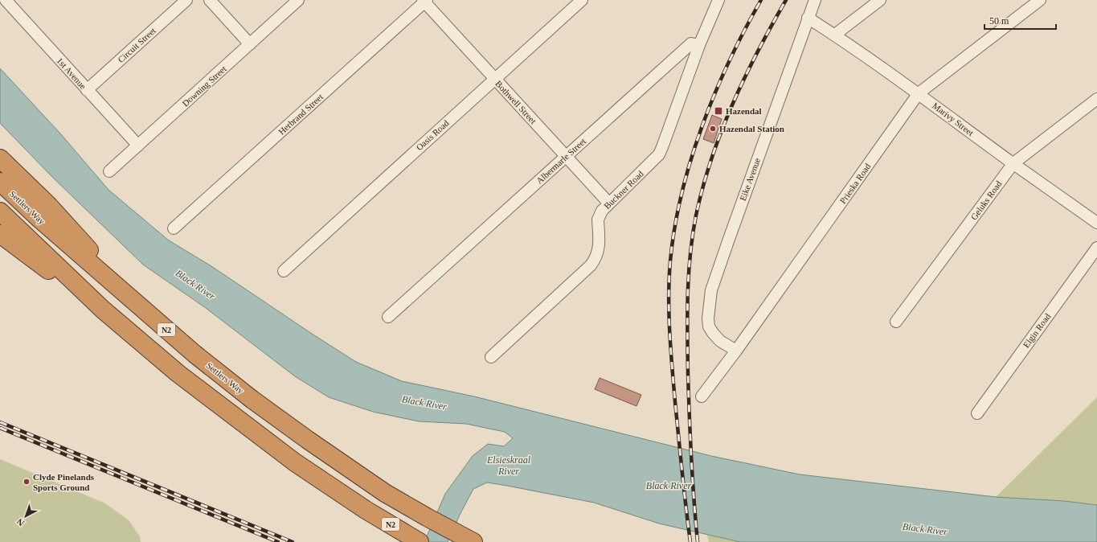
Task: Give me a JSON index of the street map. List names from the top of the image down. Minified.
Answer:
{"streets":{"highway":["Settlers Way","N2"],"street":["Circuit Street","1st Avenue","Downing Street","Bothwell Street","Herbrand Street","Marivy Street","Oasis Road","Albermarle Street","Eike Avenue","Prieska Road","Buckner Road","Geluks Road","Elgin Road"]},"crossings":[["Circuit Street","1st Avenue"],["1st Avenue","Downing Street"],["Bothwell Street","Herbrand Street"],["Bothwell Street","Oasis Road"],["Bothwell Street","Albermarle Street"],["Bothwell Street","Buckner Road"],["Marivy Street","Eike Avenue"],["Marivy Street","Prieska Road"],["Marivy Street","Geluks Road"],["Albermarle Street","Buckner Road"],["Eike Avenue","Prieska Road"]],"water":["Black River","Elsieskraal River"],"places":{"transit":["Hazendal"],"other":["Hazendal Station","Clyde Pinelands Sports Ground"]},"scale_bar":"50 m","north":"bottom left"}
